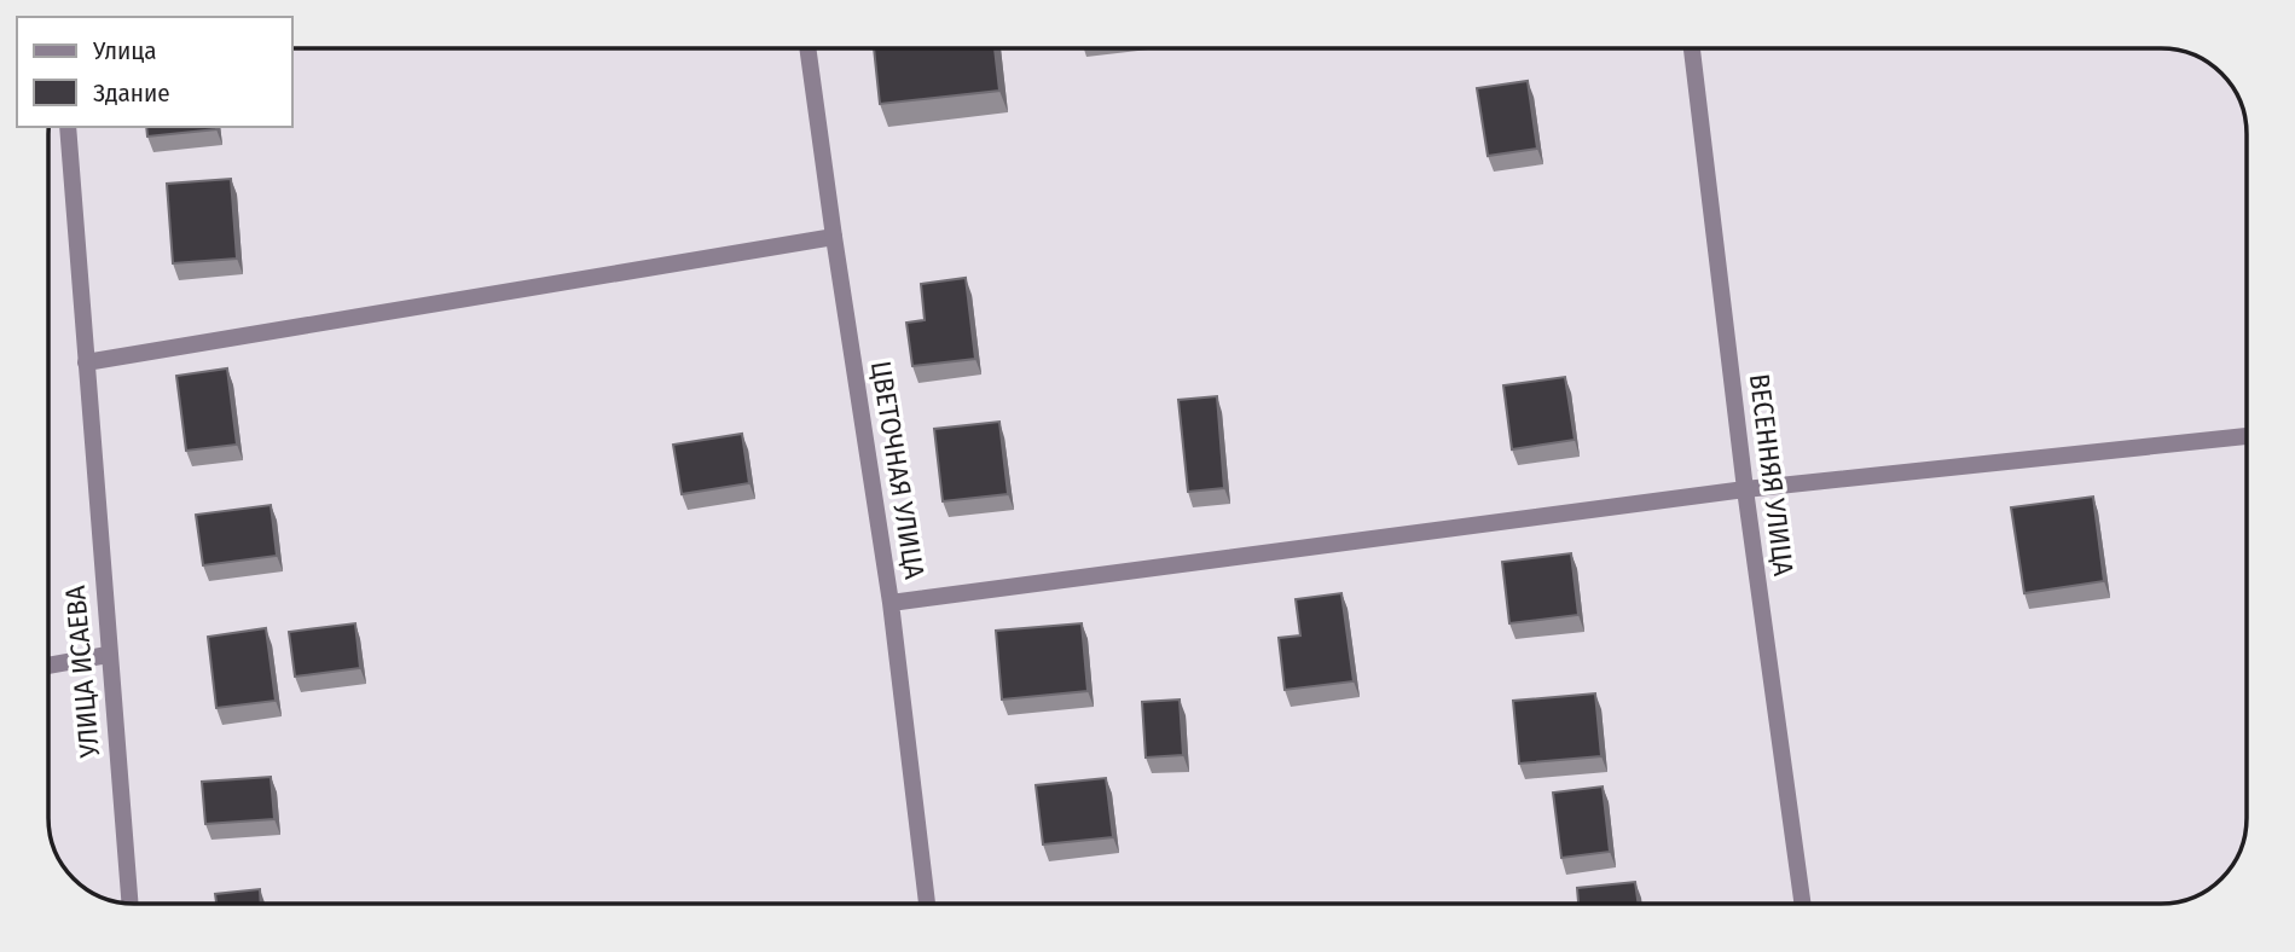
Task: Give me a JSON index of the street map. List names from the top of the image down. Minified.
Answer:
{"streets":{"street":["ЦВЕТОЧНАЯ УЛИЦА","ВЕСЕННЯЯ УЛИЦА","УЛИЦА ИСАЕВА"]},"legend":["Улица","Здание"]}
